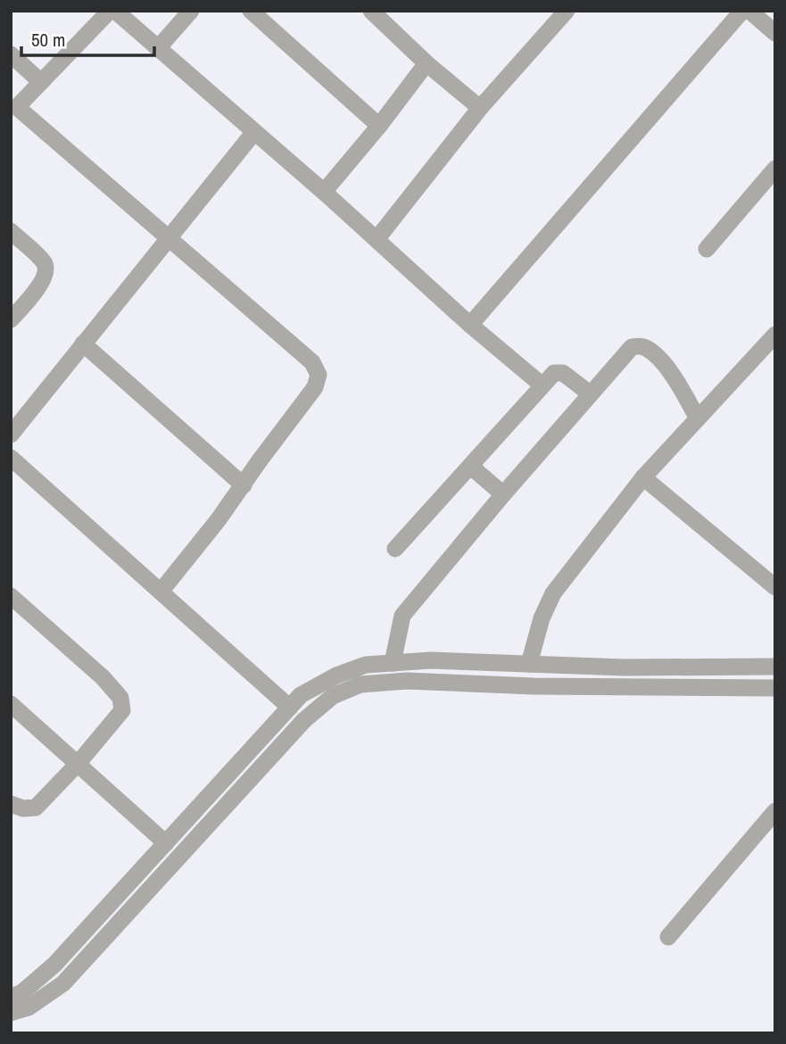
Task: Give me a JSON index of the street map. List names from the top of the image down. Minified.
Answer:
{"scale_bar":"50 m"}
